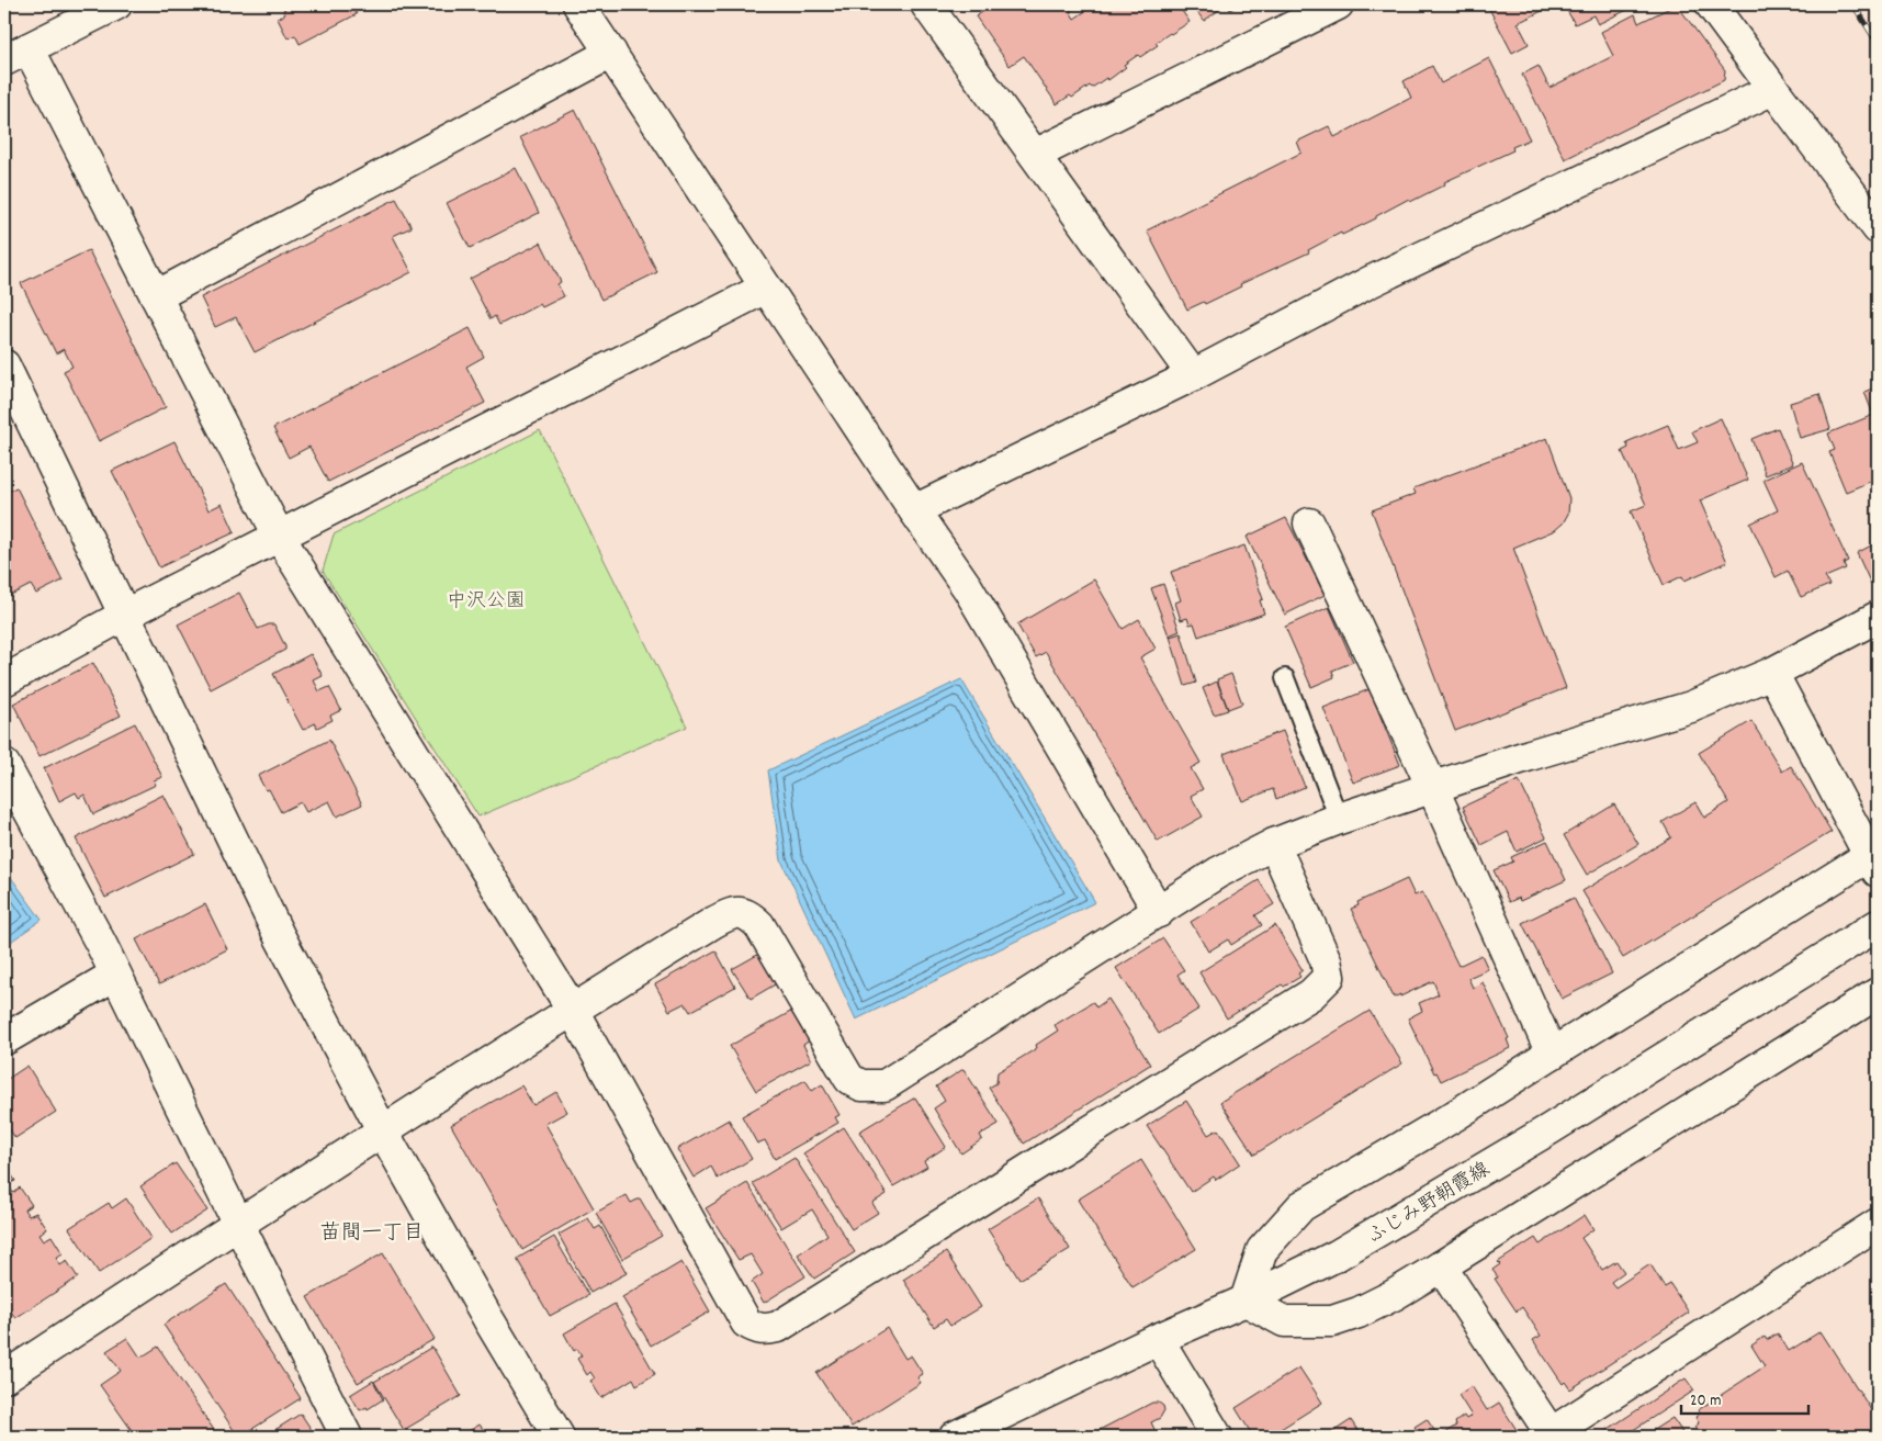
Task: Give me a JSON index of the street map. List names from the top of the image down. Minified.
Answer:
{"streets":{"street":["ふじみ野朝霞線"]},"districts":["苗間一丁目"],"parks":["中沢公園"],"scale_bar":"20 m"}
